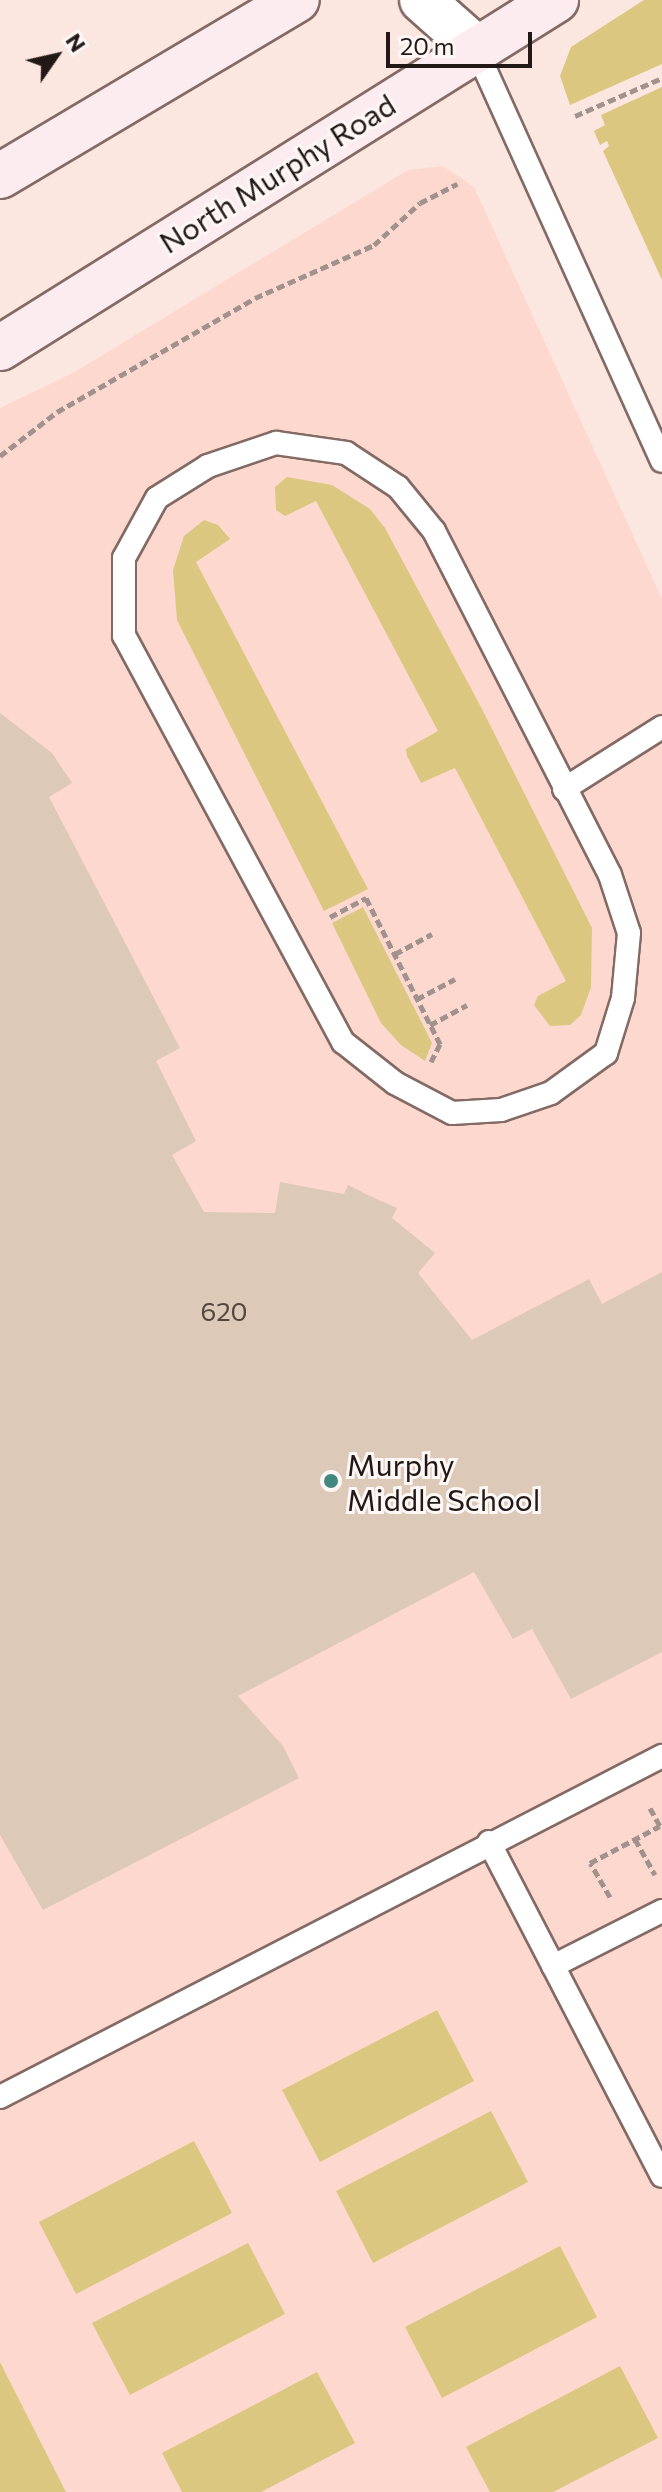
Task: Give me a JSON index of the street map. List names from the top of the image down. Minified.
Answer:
{"streets":{"main road":["North Murphy Road"]},"places":["Murphy Middle School"],"house_numbers":["620"],"scale_bar":"20 m","north":"top right"}
